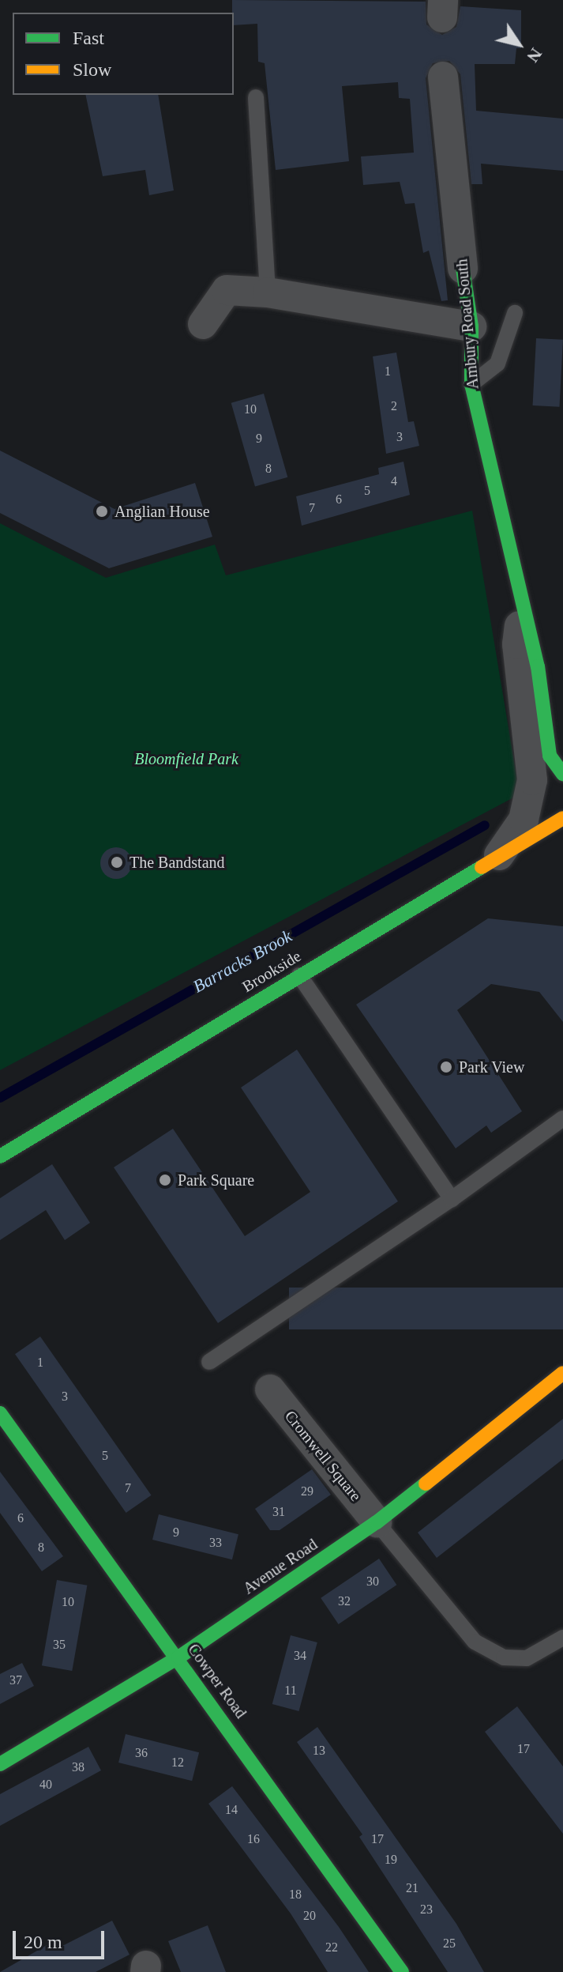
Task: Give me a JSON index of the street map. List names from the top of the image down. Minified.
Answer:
{"streets":{"street":["Ambury Road South","Brookside","Cromwell Square","Avenue Road","Cowper Road"]},"crossings":[["Ambury Road South","Brookside"],["Cromwell Square","Avenue Road"],["Avenue Road","Cowper Road"]],"water":["Barracks Brook"],"parks":["Bloomfield Park"],"places":["Anglian House","The Bandstand","Park View","Park Square"],"house_numbers":["1","2","10","3","9","8","4","5","6","7","1","3","5","7","29","31","6","9","33","8","30","32","10","35","34","37","11","17","13","36","12","38","40","14","16","17","19","21","18","23","20","25","22"],"legend":["Fast","Slow"],"scale_bar":"20 m","north":"bottom right"}
